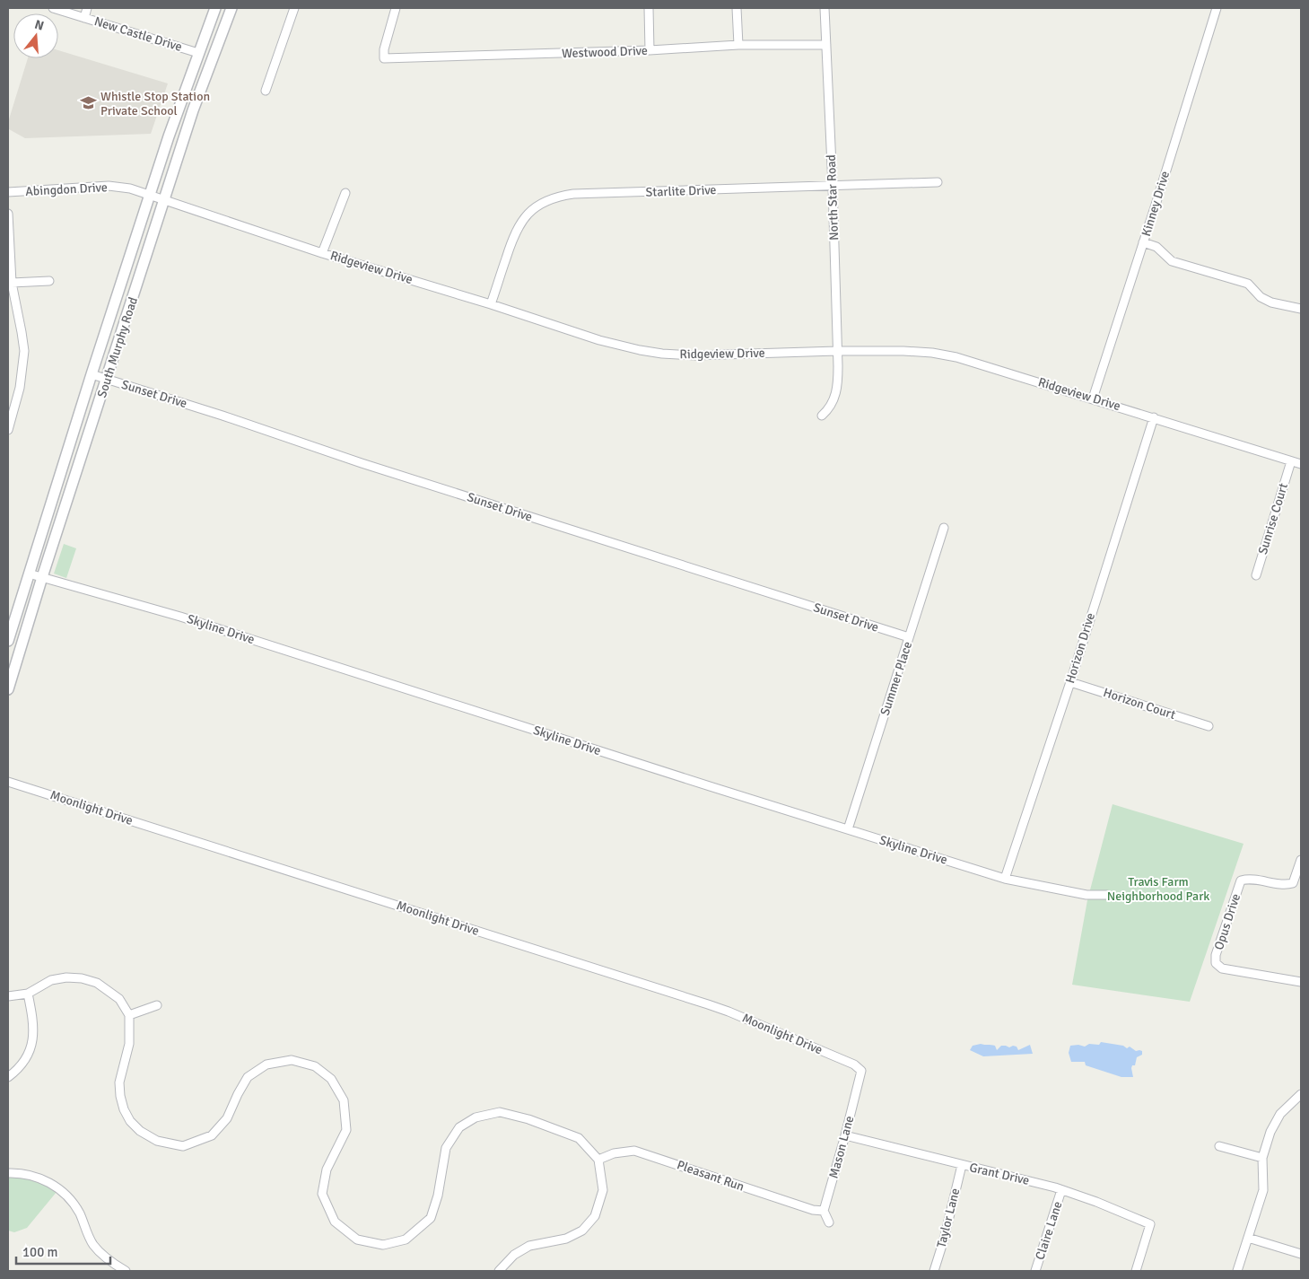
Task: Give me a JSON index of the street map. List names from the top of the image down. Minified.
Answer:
{"streets":{"main road":["South Murphy Road"],"street":["New Castle Drive","Westwood Drive","Abingdon Drive","Starlite Drive","North Star Road","Kinney Drive","Ridgeview Drive","Sunset Drive","Sunrise Court","Skyline Drive","Horizon Drive","Summer Place","Horizon Court","Moonlight Drive","Opus Drive","Mason Lane","Grant Drive","Pleasant Run","Taylor Lane","Claire Lane"]},"crossings":[["New Castle Drive","South Murphy Road"],["Westwood Drive","North Star Road"],["Abingdon Drive","Ridgeview Drive"],["Abingdon Drive","South Murphy Road"],["Starlite Drive","North Star Road"],["Starlite Drive","Ridgeview Drive"],["North Star Road","Ridgeview Drive"],["Kinney Drive","Ridgeview Drive"],["Ridgeview Drive","South Murphy Road"],["Ridgeview Drive","Sunrise Court"],["Ridgeview Drive","Horizon Drive"],["South Murphy Road","Sunset Drive"],["South Murphy Road","Skyline Drive"],["Sunset Drive","Summer Place"],["Skyline Drive","Horizon Drive"],["Skyline Drive","Summer Place"],["Horizon Drive","Horizon Court"],["Moonlight Drive","Mason Lane"],["Mason Lane","Grant Drive"],["Mason Lane","Pleasant Run"],["Grant Drive","Taylor Lane"],["Grant Drive","Claire Lane"]],"parks":["Travis Farm Neighborhood Park"],"places":{"school or university":["Whistle Stop Station Private School"]},"scale_bar":"100 m","north":"top"}
